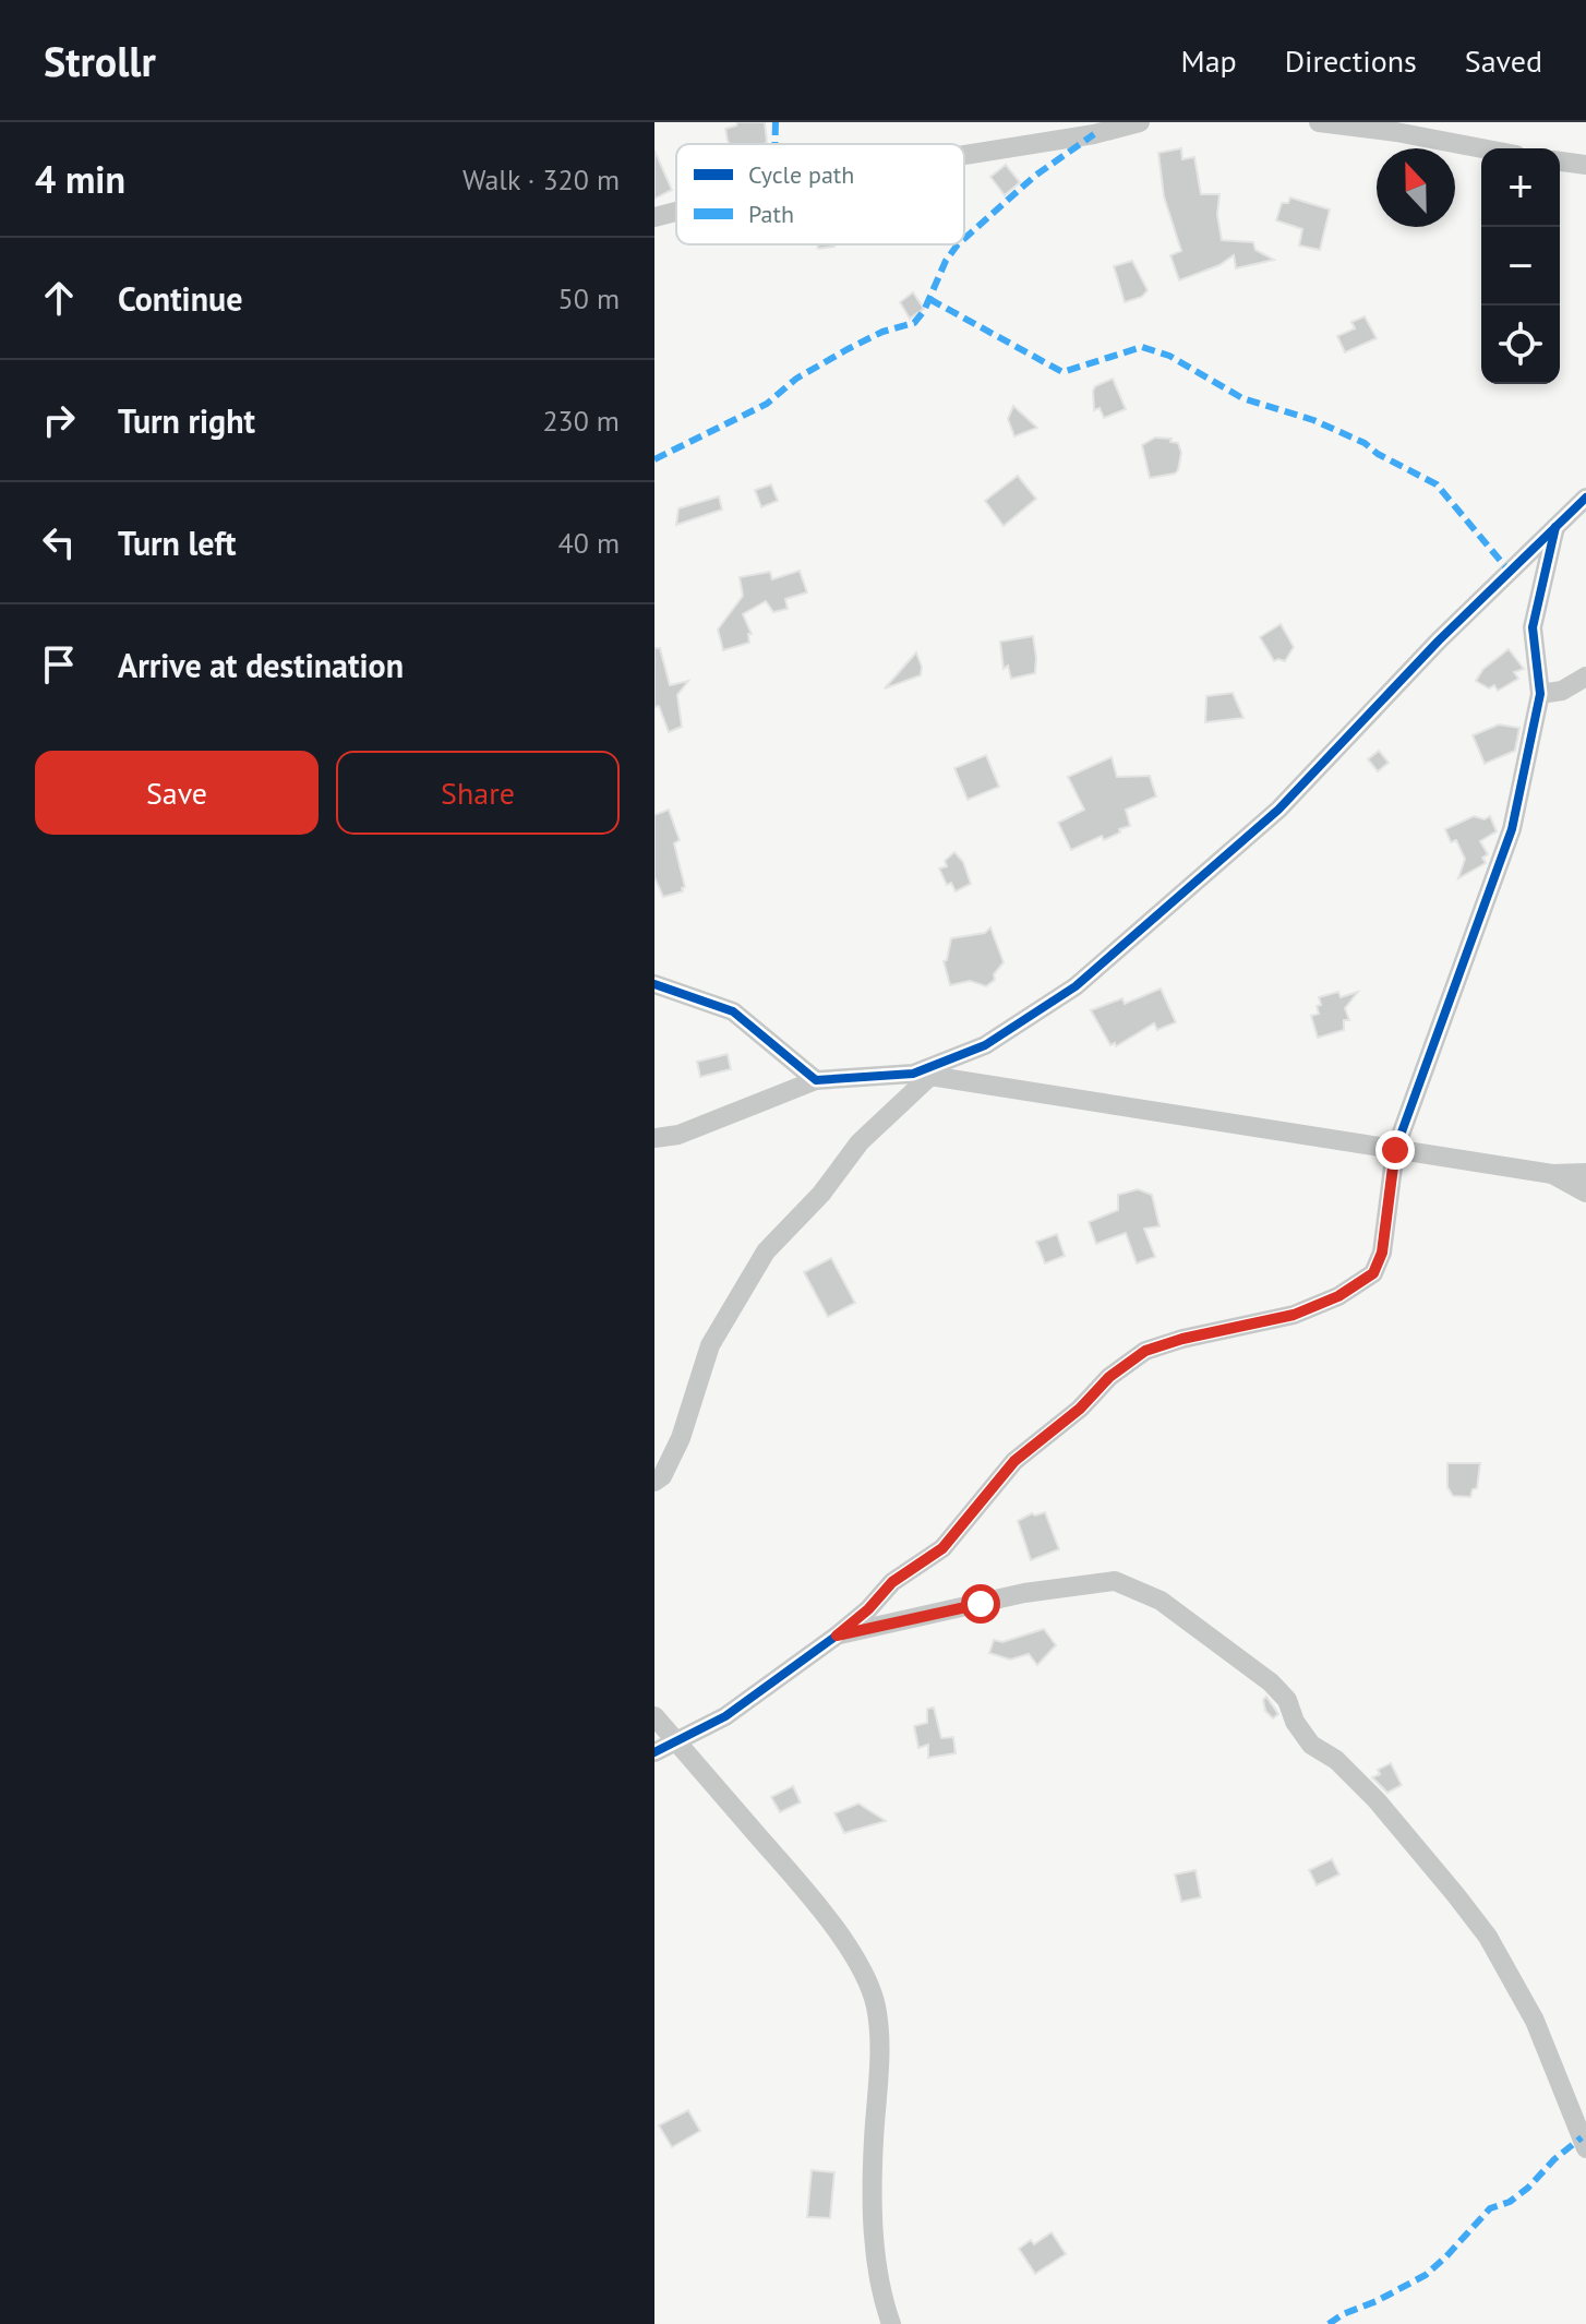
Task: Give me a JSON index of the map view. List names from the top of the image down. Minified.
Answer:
{"legend":["Cycle path","Path"],"north":"top","page":{"header":"Strollr","nav":["Map","Directions","Saved"],"heading":["4 min","Walk · 320 m"],"map_buttons":["+","−"],"list":[["Continue","50 m"],["Turn right","230 m"],["Turn left","40 m"],"Arrive at destination"],"buttons":["Save","Share"]}}
